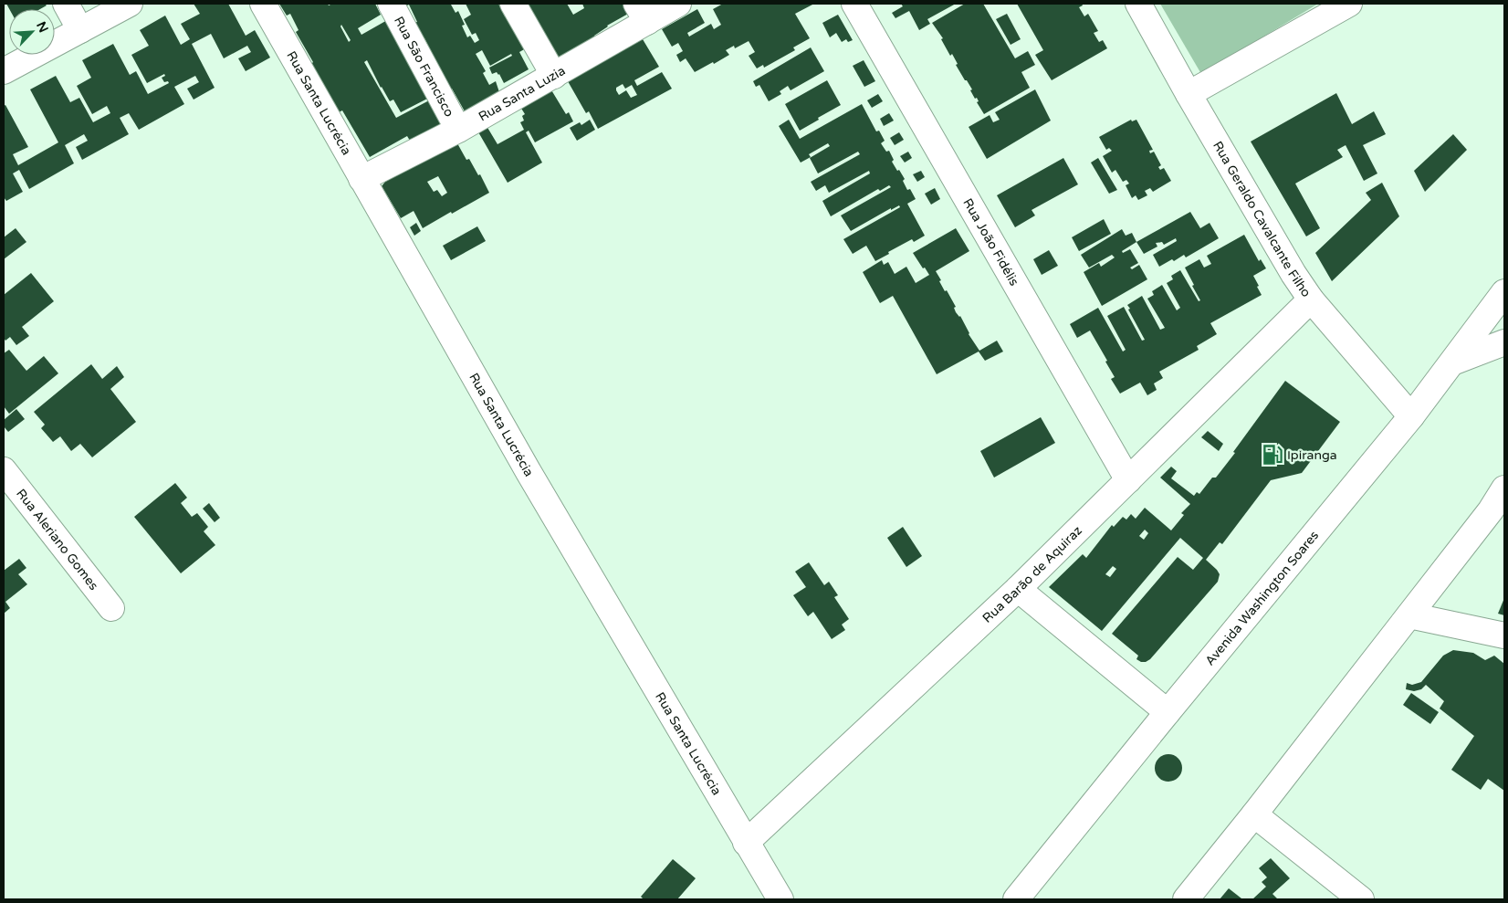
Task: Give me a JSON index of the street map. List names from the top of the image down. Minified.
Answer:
{"streets":{"main road":["Rua São Francisco","Rua Santa Luzia","Rua Santa Lucrécia","Rua Geraldo Cavalcante Filho","Rua João Fidélis","Rua Aleriano Gomes","Rua Barão de Aquiraz","Avenida Washington Soares"]},"crossings":[["Rua São Francisco","Rua Santa Luzia"],["Rua Santa Luzia","Rua Santa Lucrécia"],["Rua Santa Lucrécia","Rua Barão de Aquiraz"],["Rua Geraldo Cavalcante Filho","Rua Barão de Aquiraz"],["Rua Geraldo Cavalcante Filho","Avenida Washington Soares"],["Rua João Fidélis","Rua Barão de Aquiraz"]],"places":{"fuel station":["Ipiranga"]},"north":"top right"}
